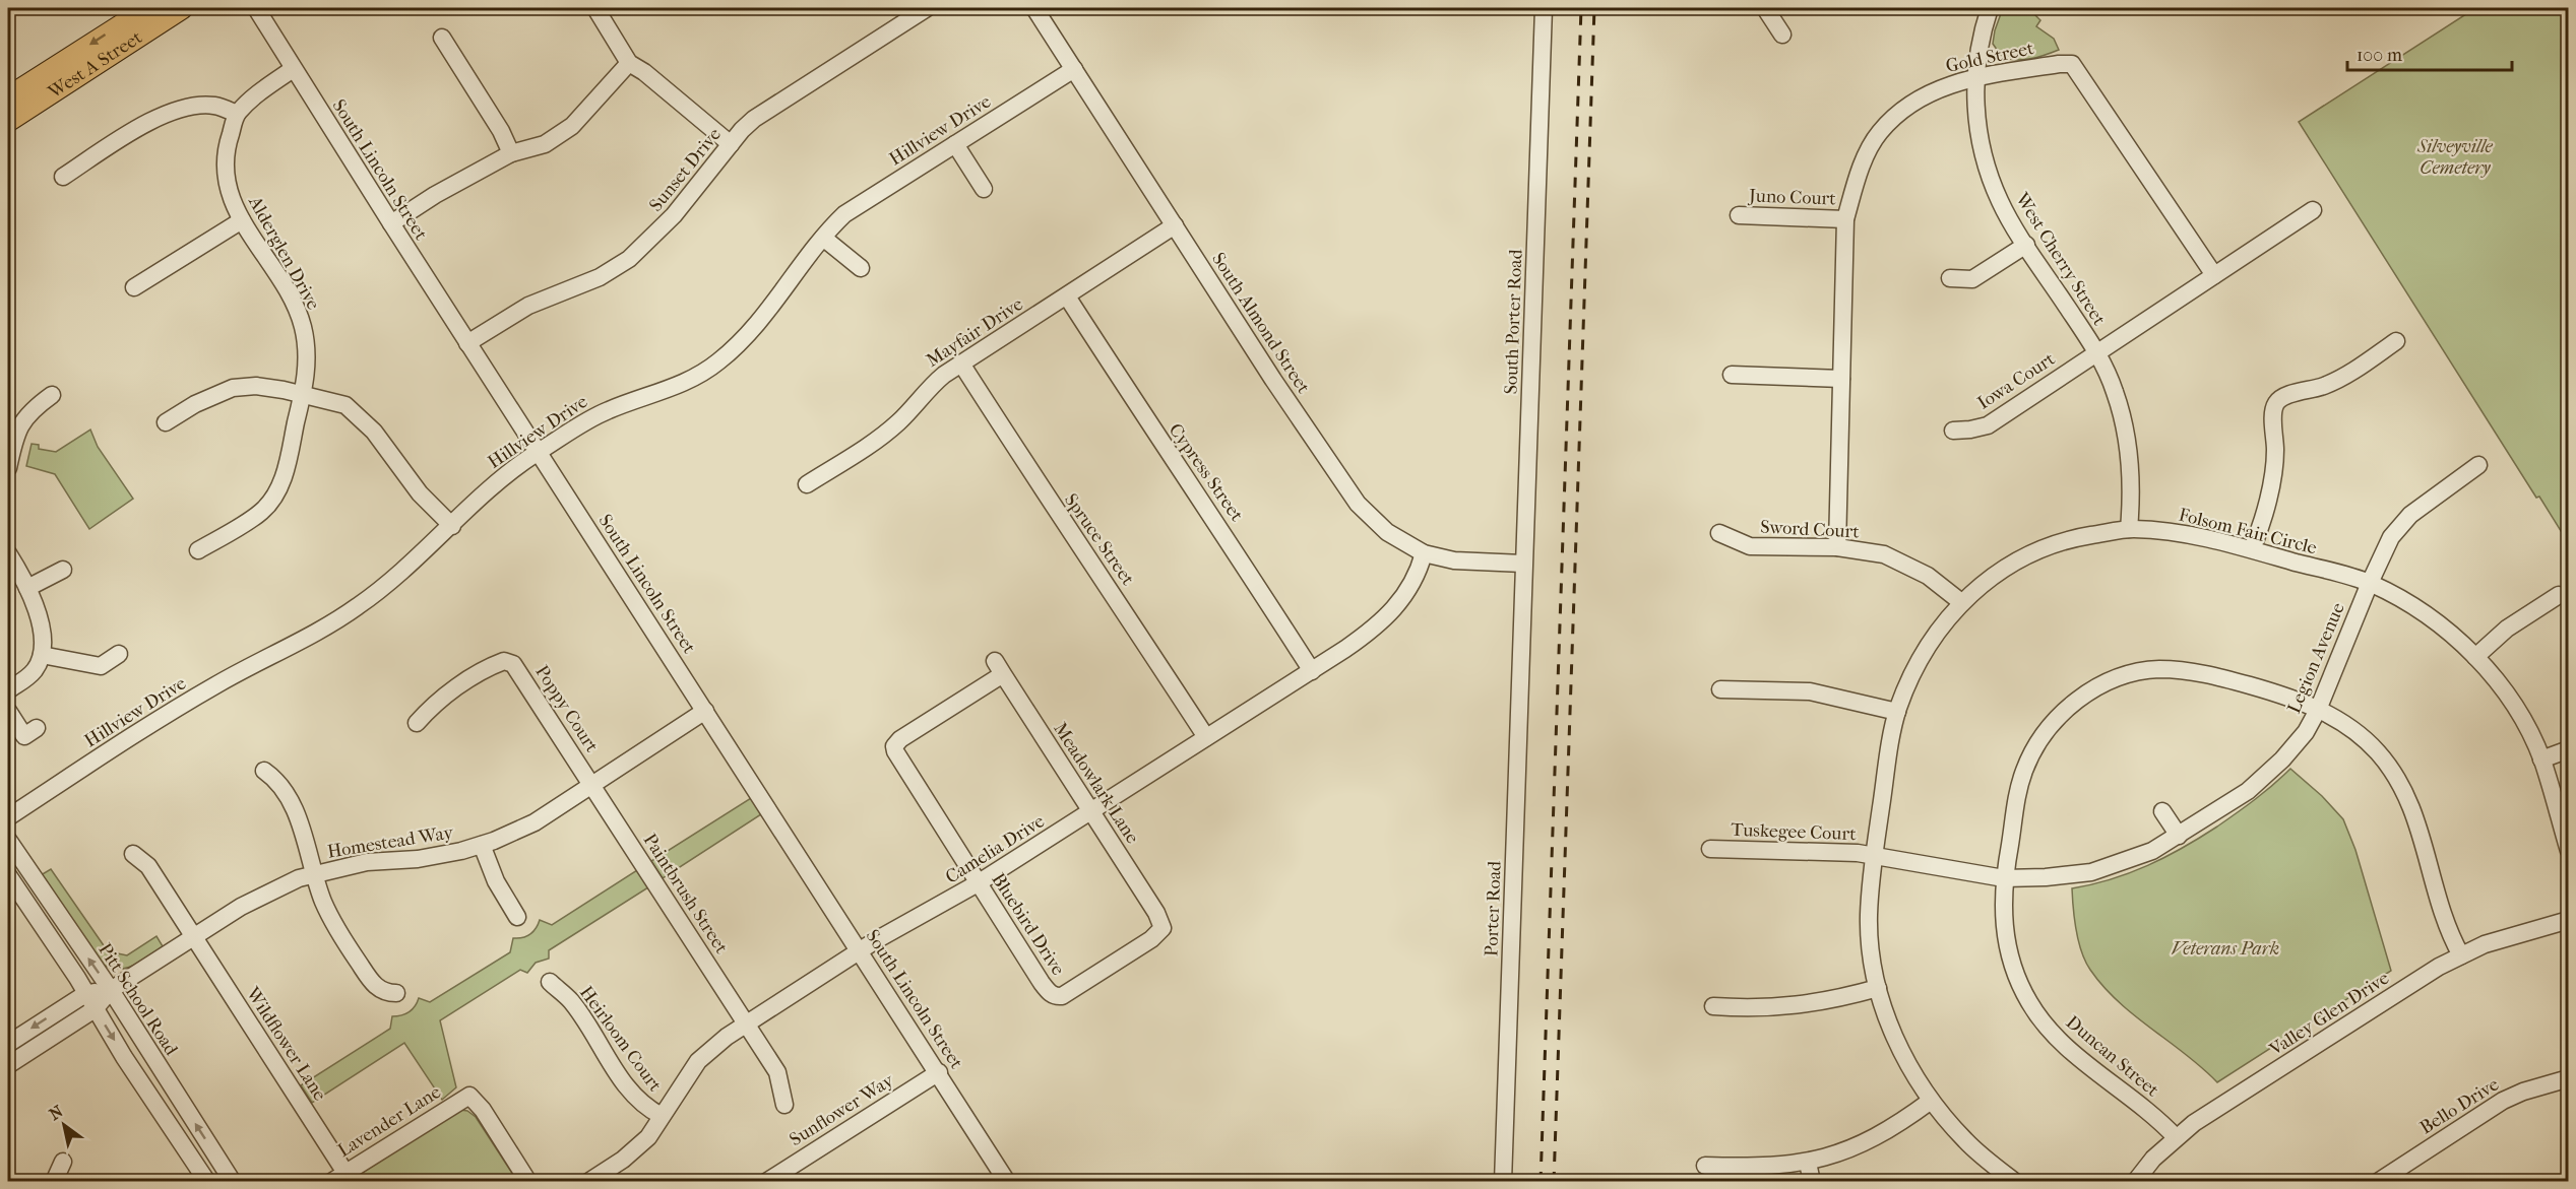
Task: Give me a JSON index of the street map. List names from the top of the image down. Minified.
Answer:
{"streets":{"main road":["West A Street"],"street":["Gold Street","Hillview Drive","South Lincoln Street","Sunset Drive","Juno Court","Alderglen Drive","West Cherry Street","South Porter Road","South Almond Street","Mayfair Drive","Iowa Court","Cypress Street","Sword Court","Folsom Fair Circle","Spruce Street","Legion Avenue","Poppy Court","Meadowlark Lane","Tuskegee Court","Homestead Way","Camelia Drive","Paintbrush Street","Porter Road","Bluebird Drive","Pitt School Road","Valley Glen Drive","Heirloom Court","Wildflower Lane","Duncan Street","Bello Drive","Sunflower Way","Lavender Lane"]},"crossings":[["Gold Street","Juno Court"],["Gold Street","West Cherry Street"],["Gold Street","Iowa Court"],["Gold Street","Sword Court"],["Hillview Drive","South Lincoln Street"],["Hillview Drive","South Almond Street"],["South Lincoln Street","Sunset Drive"],["South Lincoln Street","Alderglen Drive"],["South Lincoln Street","Homestead Way"],["South Lincoln Street","Camelia Drive"],["South Lincoln Street","Sunflower Way"],["West Cherry Street","Iowa Court"],["West Cherry Street","Folsom Fair Circle"],["South Porter Road","South Almond Street"],["South Porter Road","Porter Road"],["South Almond Street","Mayfair Drive"],["South Almond Street","Camelia Drive"],["Mayfair Drive","Cypress Street"],["Mayfair Drive","Spruce Street"],["Cypress Street","Camelia Drive"],["Sword Court","Folsom Fair Circle"],["Folsom Fair Circle","Legion Avenue"],["Folsom Fair Circle","Tuskegee Court"],["Spruce Street","Camelia Drive"],["Legion Avenue","Tuskegee Court"],["Legion Avenue","Duncan Street"],["Poppy Court","Homestead Way"],["Poppy Court","Paintbrush Street"],["Meadowlark Lane","Camelia Drive"],["Meadowlark Lane","Bluebird Drive"],["Homestead Way","Paintbrush Street"],["Homestead Way","Pitt School Road"],["Homestead Way","Wildflower Lane"],["Camelia Drive","Paintbrush Street"],["Camelia Drive","Bluebird Drive"],["Camelia Drive","Heirloom Court"],["Valley Glen Drive","Duncan Street"],["Wildflower Lane","Lavender Lane"]],"parks":["Silveyville Cemetery","Veterans Park"],"scale_bar":"100 m","north":"top left"}
